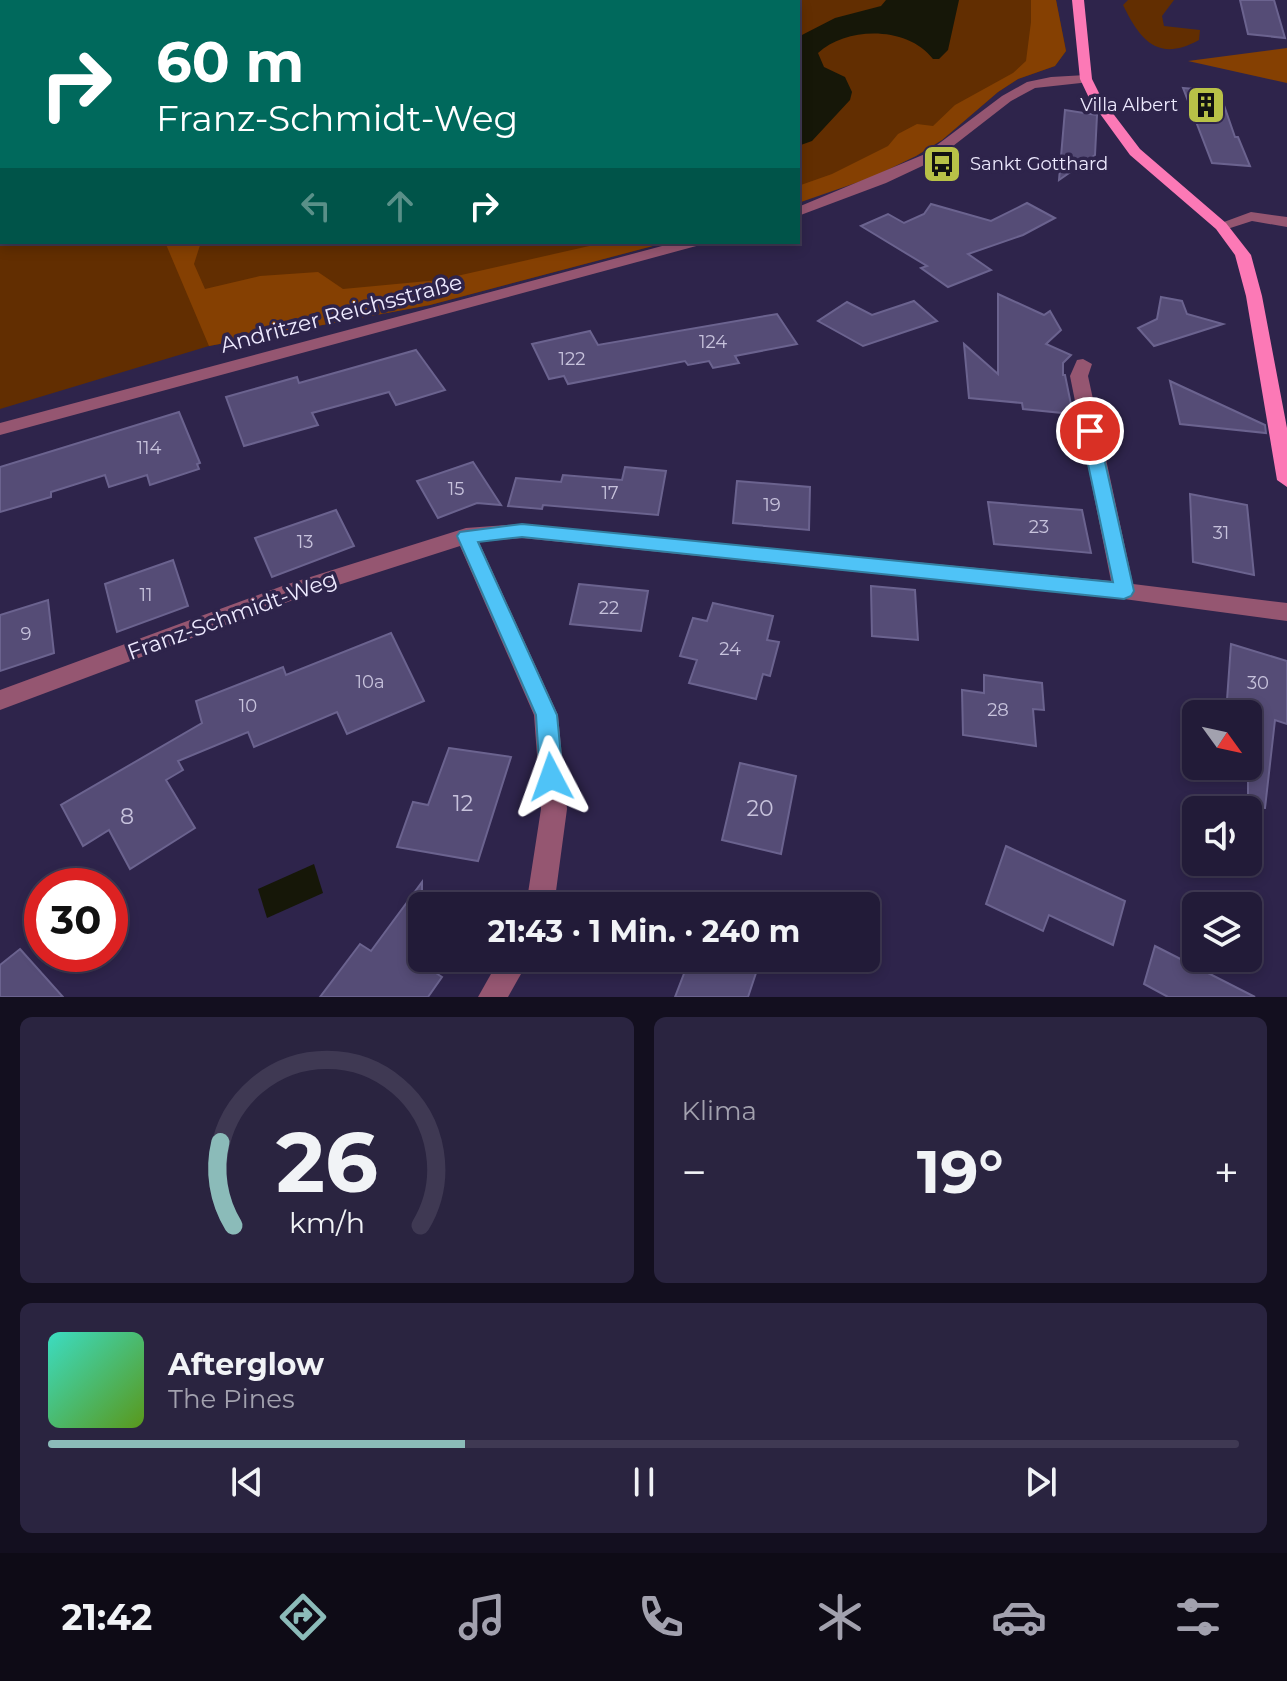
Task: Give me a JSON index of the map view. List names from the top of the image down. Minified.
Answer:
{"streets":{"street":["Andritzer Reichsstraße","Franz-Schmidt-Weg"]},"places":{"building":["Villa Albert"],"bus stop":["Sankt Gotthard"]},"house_numbers":["124","122","114","15","17","19","23","31","13","11","22","9","24","10a","30","10","28","12","20","8"],"north":"bottom right","page":{"turn":["60 m","Franz-Schmidt-Weg"],"limit":"30","trip":"21:43 · 1 Min. · 240 m","tile":"Klima","heat":["−","19°","+"],"song":["Afterglow","The Pines"],"tabs":"21:42","gauge":["26","km/h"]}}
